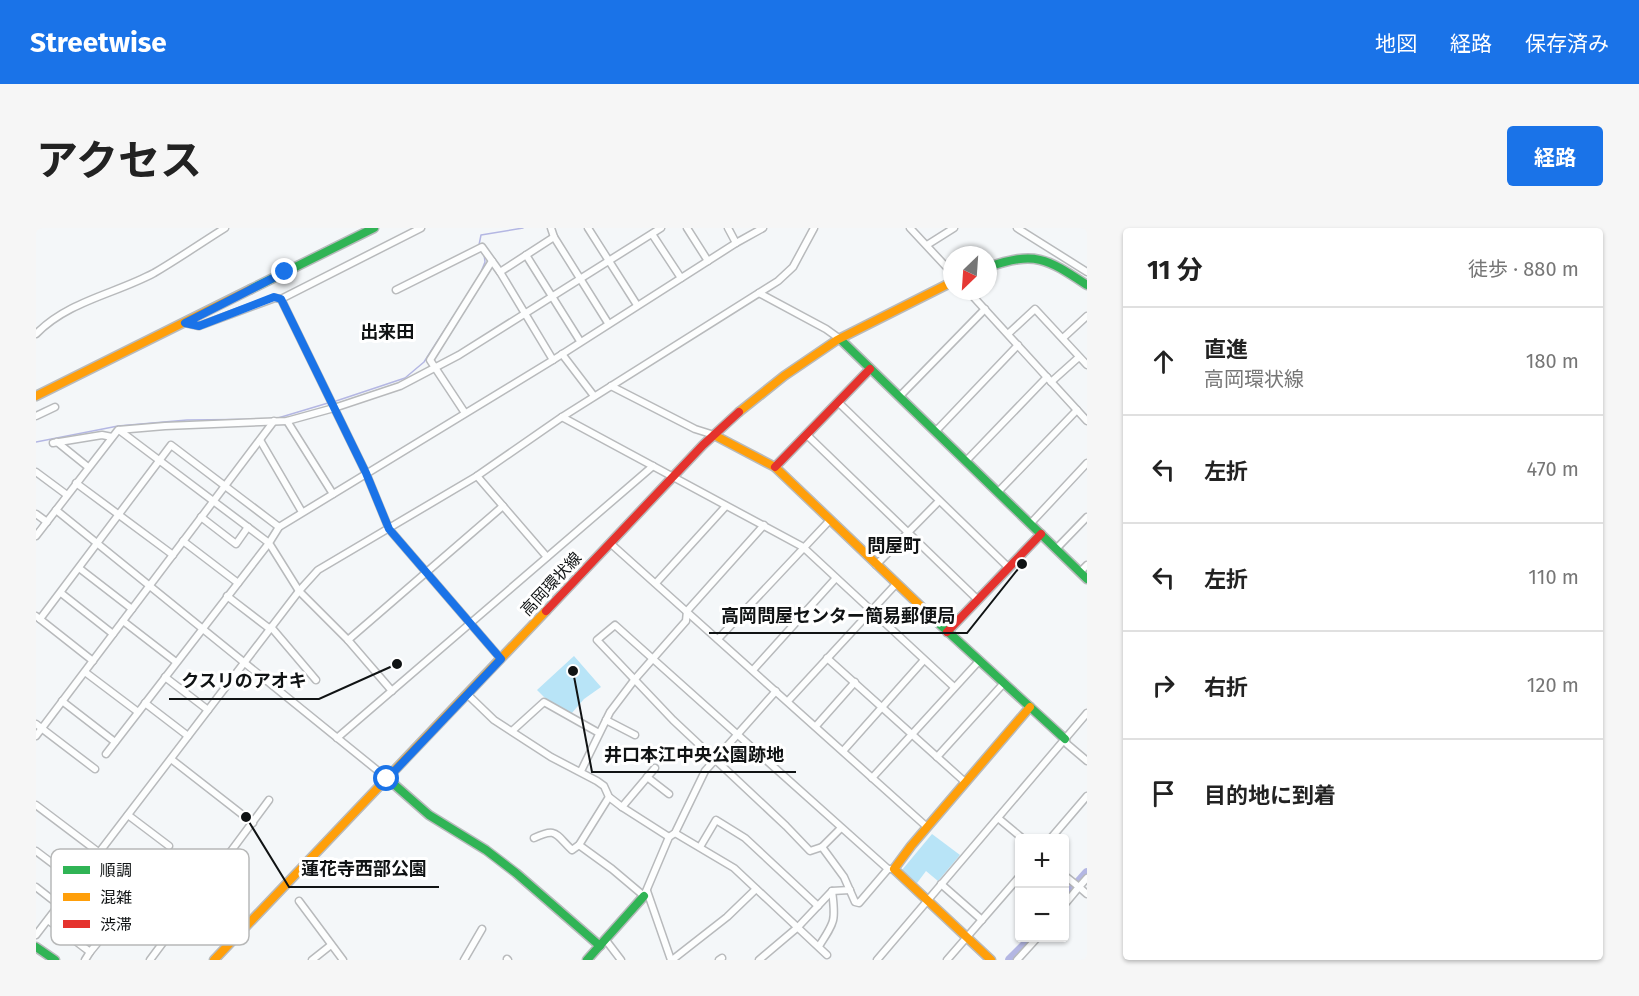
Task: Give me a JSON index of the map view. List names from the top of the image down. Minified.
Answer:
{"streets":{"street":["高岡環状線"]},"districts":["出来田","問屋町"],"places":["高岡問屋センター簡易郵便局","クスリのアオキ","井口本江中央公園跡地","蓮花寺西部公園"],"legend":["順調","混雑","渋滞"],"north":"bottom left","page":{"header":"Streetwise","nav":["地図","経路","保存済み"],"title":"アクセス","buttons":"経路","heading":["11 分","徒歩 · 880 m"],"list":[["直進","高岡環状線","180 m"],["左折","470 m"],["左折","110 m"],["右折","120 m"],"目的地に到着"],"map_buttons":["+","−"]}}
